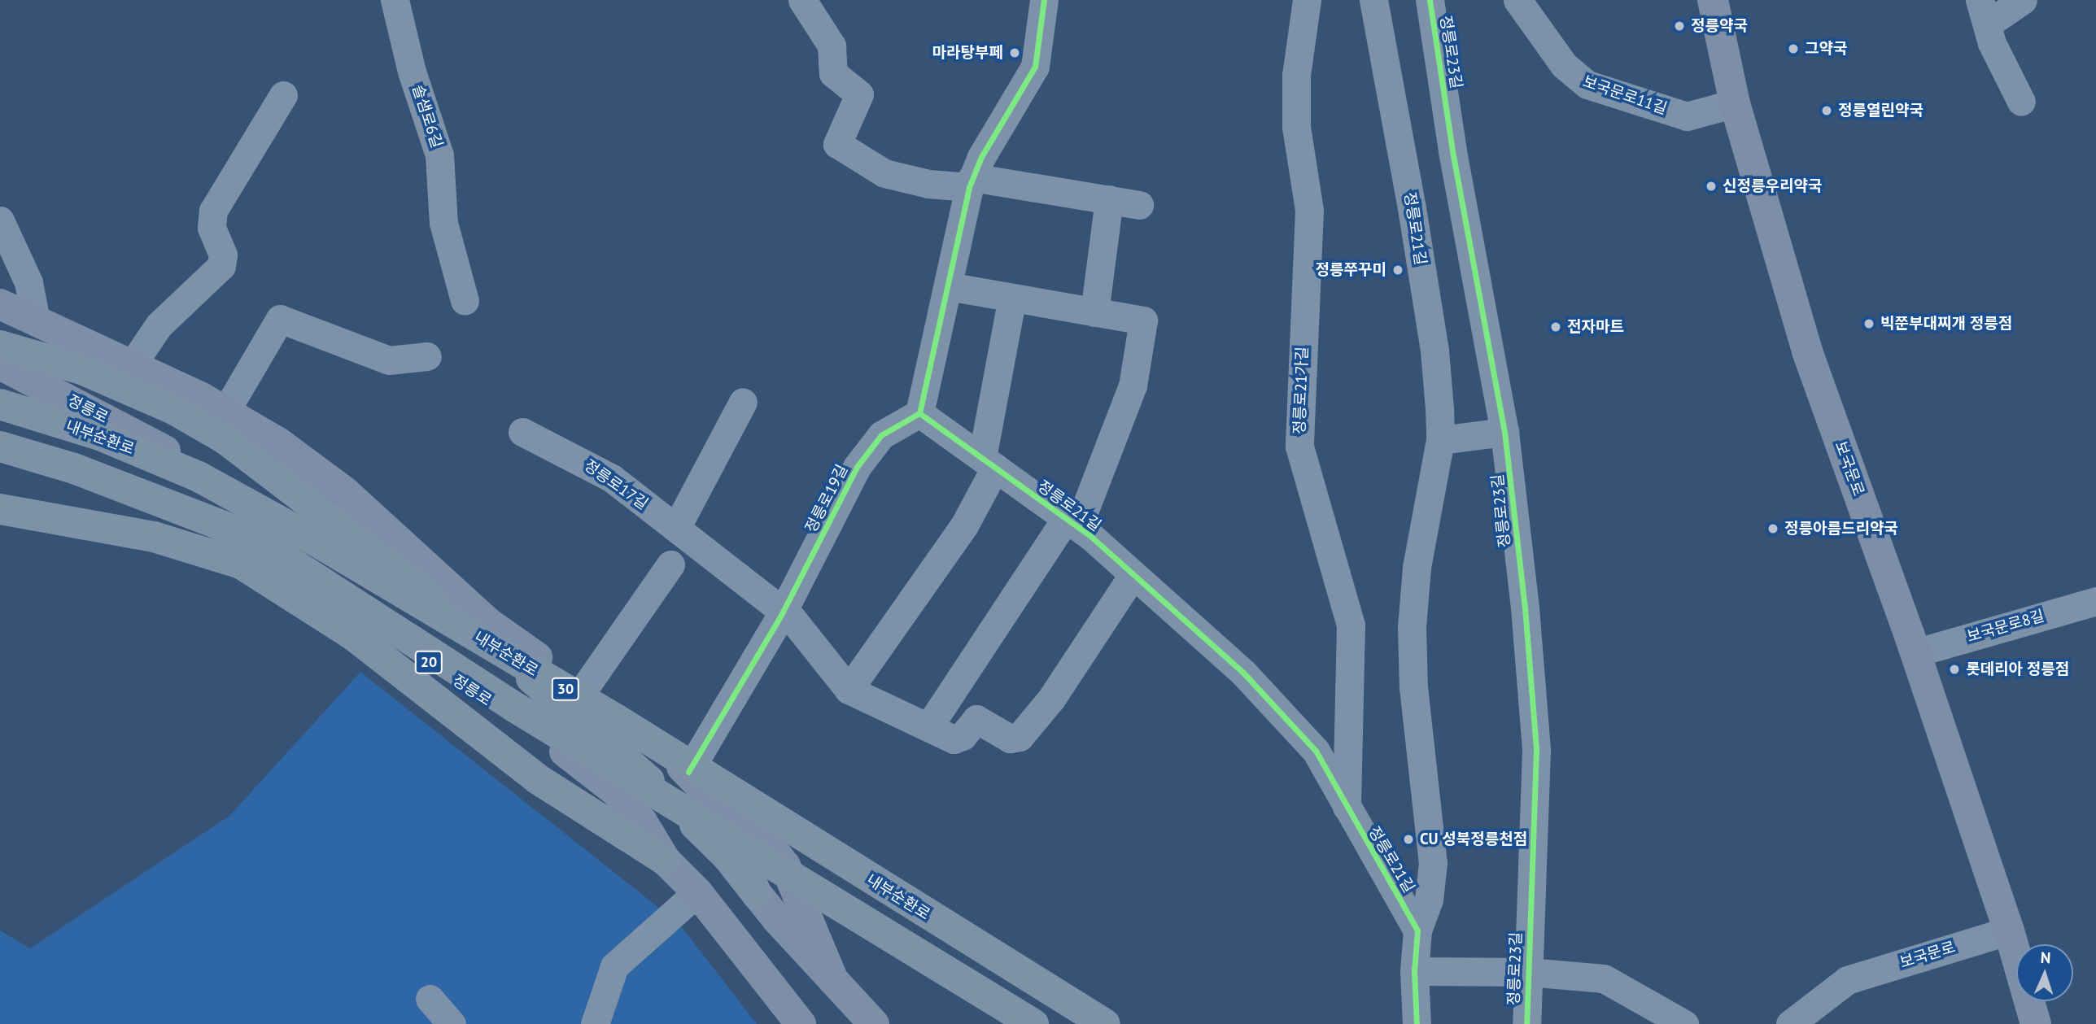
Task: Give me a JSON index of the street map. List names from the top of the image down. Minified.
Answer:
{"streets":{"highway":["내부순환로","30"],"main road":["정릉로","보국문로","20"],"street":["정릉로23길","보국문로11길","솔샘로6길","정릉로21길","정릉로21가길","정릉로17길","정릉로19길","보국문로8길"]},"crossings":[["보국문로11길","보국문로"],["정릉로21길","정릉로21가길"],["정릉로21길","정릉로19길"],["보국문로","보국문로8길"],["정릉로17길","정릉로19길"]],"places":["정릉약국","그약국","마라탕부페","정릉열린약국","신정릉우리약국","정릉쭈꾸미","빅쭌부대찌개 정릉점","전자마트","정릉아름드리약국","롯데리아 정릉점","CU 성북정릉천점"],"north":"top"}
